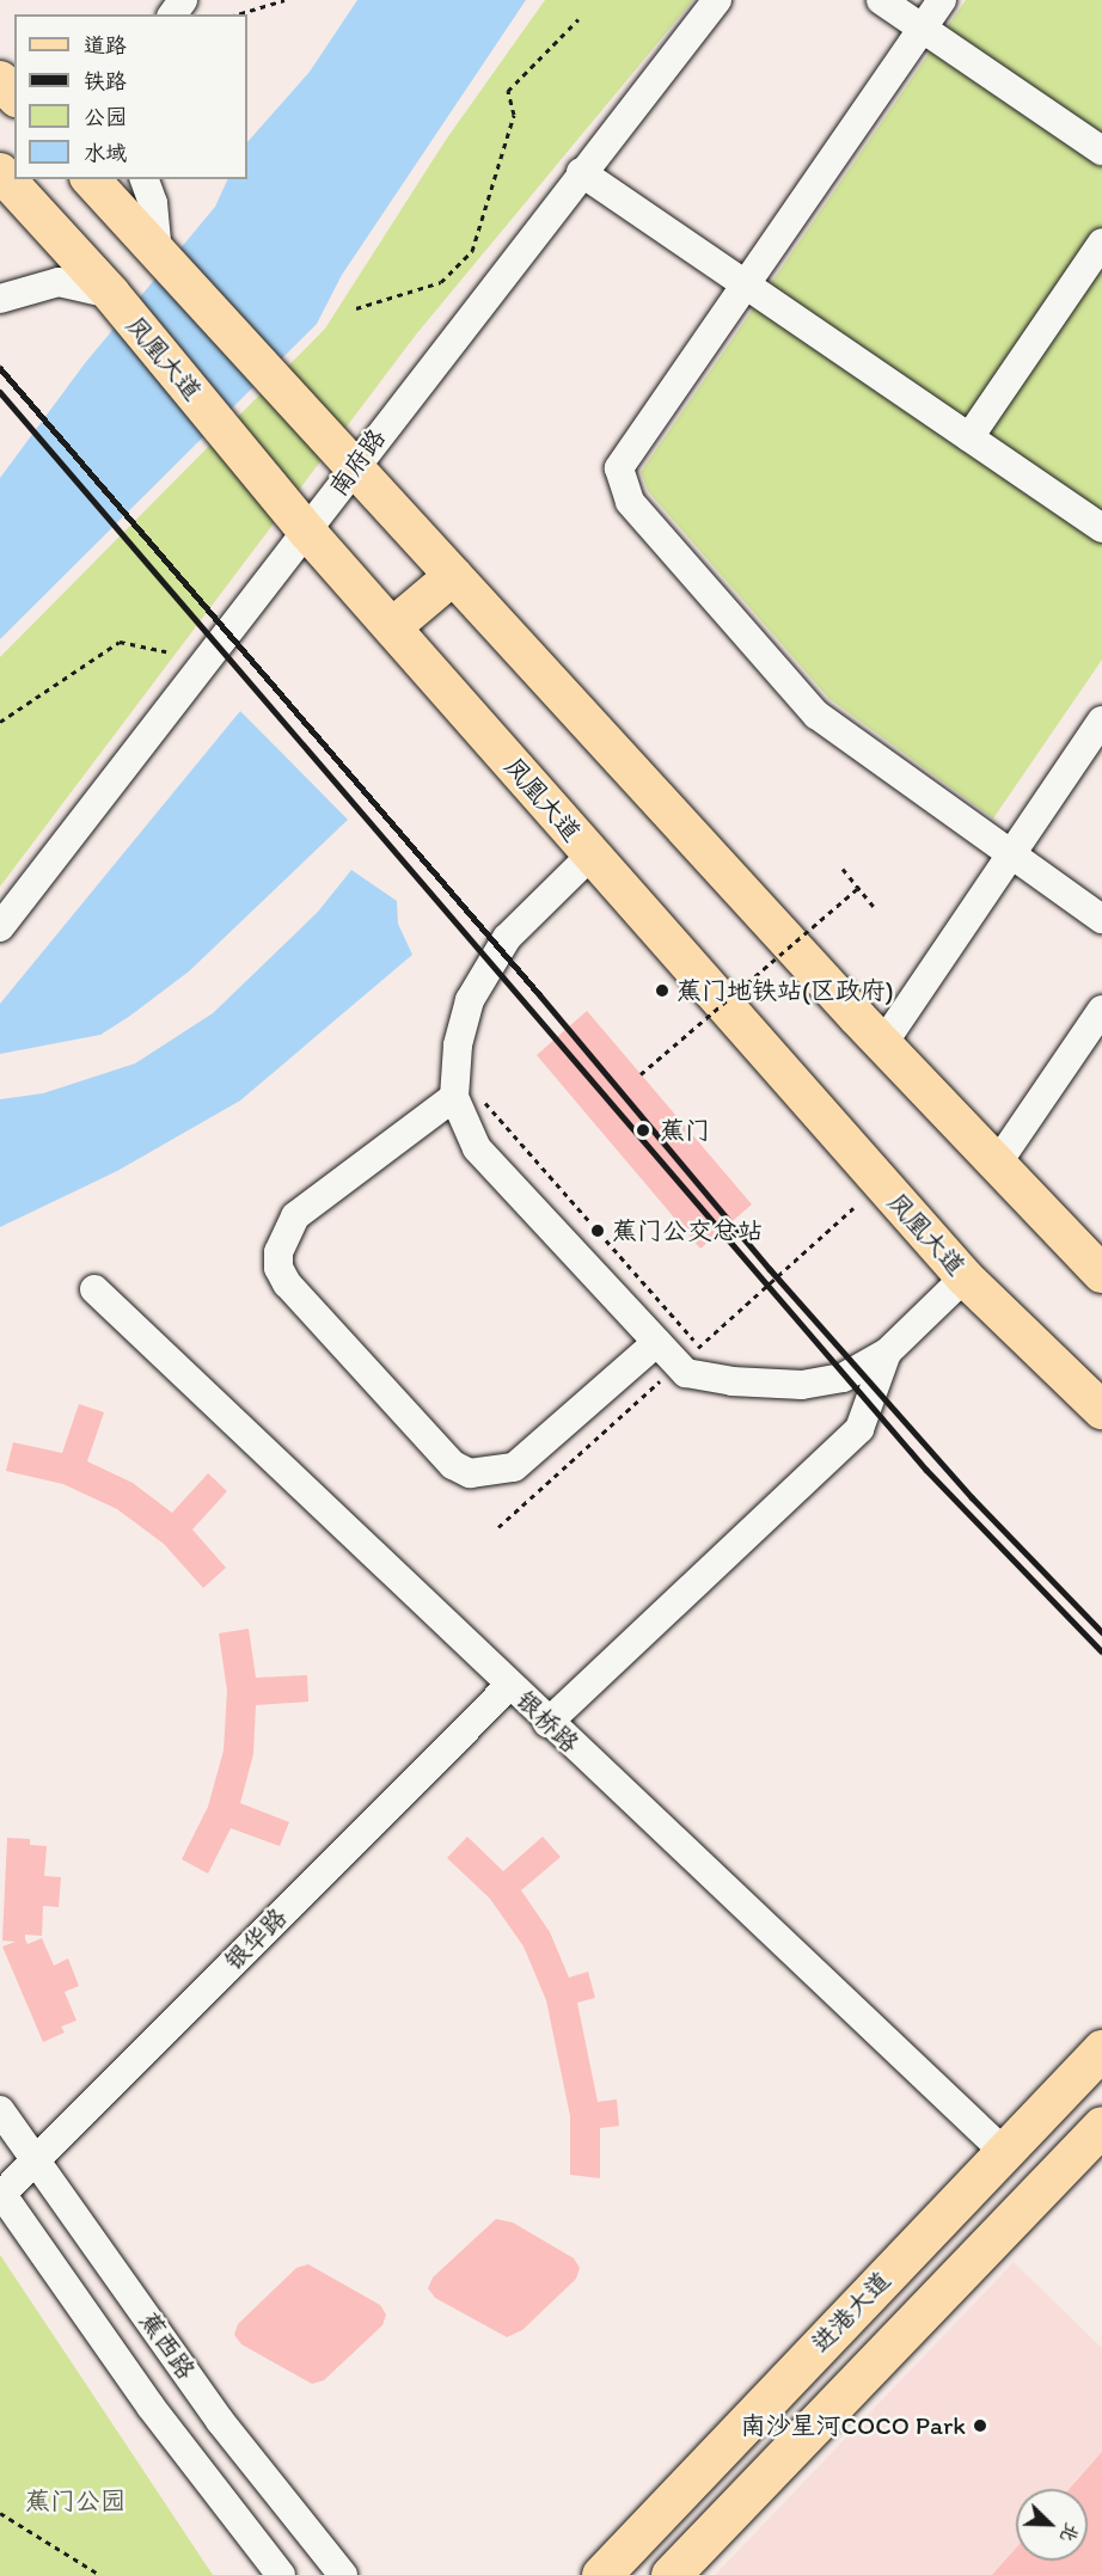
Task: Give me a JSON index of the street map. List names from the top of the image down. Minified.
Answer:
{"streets":{"highway":["进港大道"],"main road":["凤凰大道"],"street":["南府路","银桥路","银华路","蕉西路"]},"crossings":[["凤凰大道","南府路"],["银桥路","银华路"],["银桥路","进港大道"],["银华路","蕉西路"]],"parks":["蕉门公园"],"places":["蕉门地铁站(区政府)","蕉门","蕉门公交总站","南沙星河COCO Park"],"legend":["道路","铁路","公园","水域"],"north":"bottom right"}
